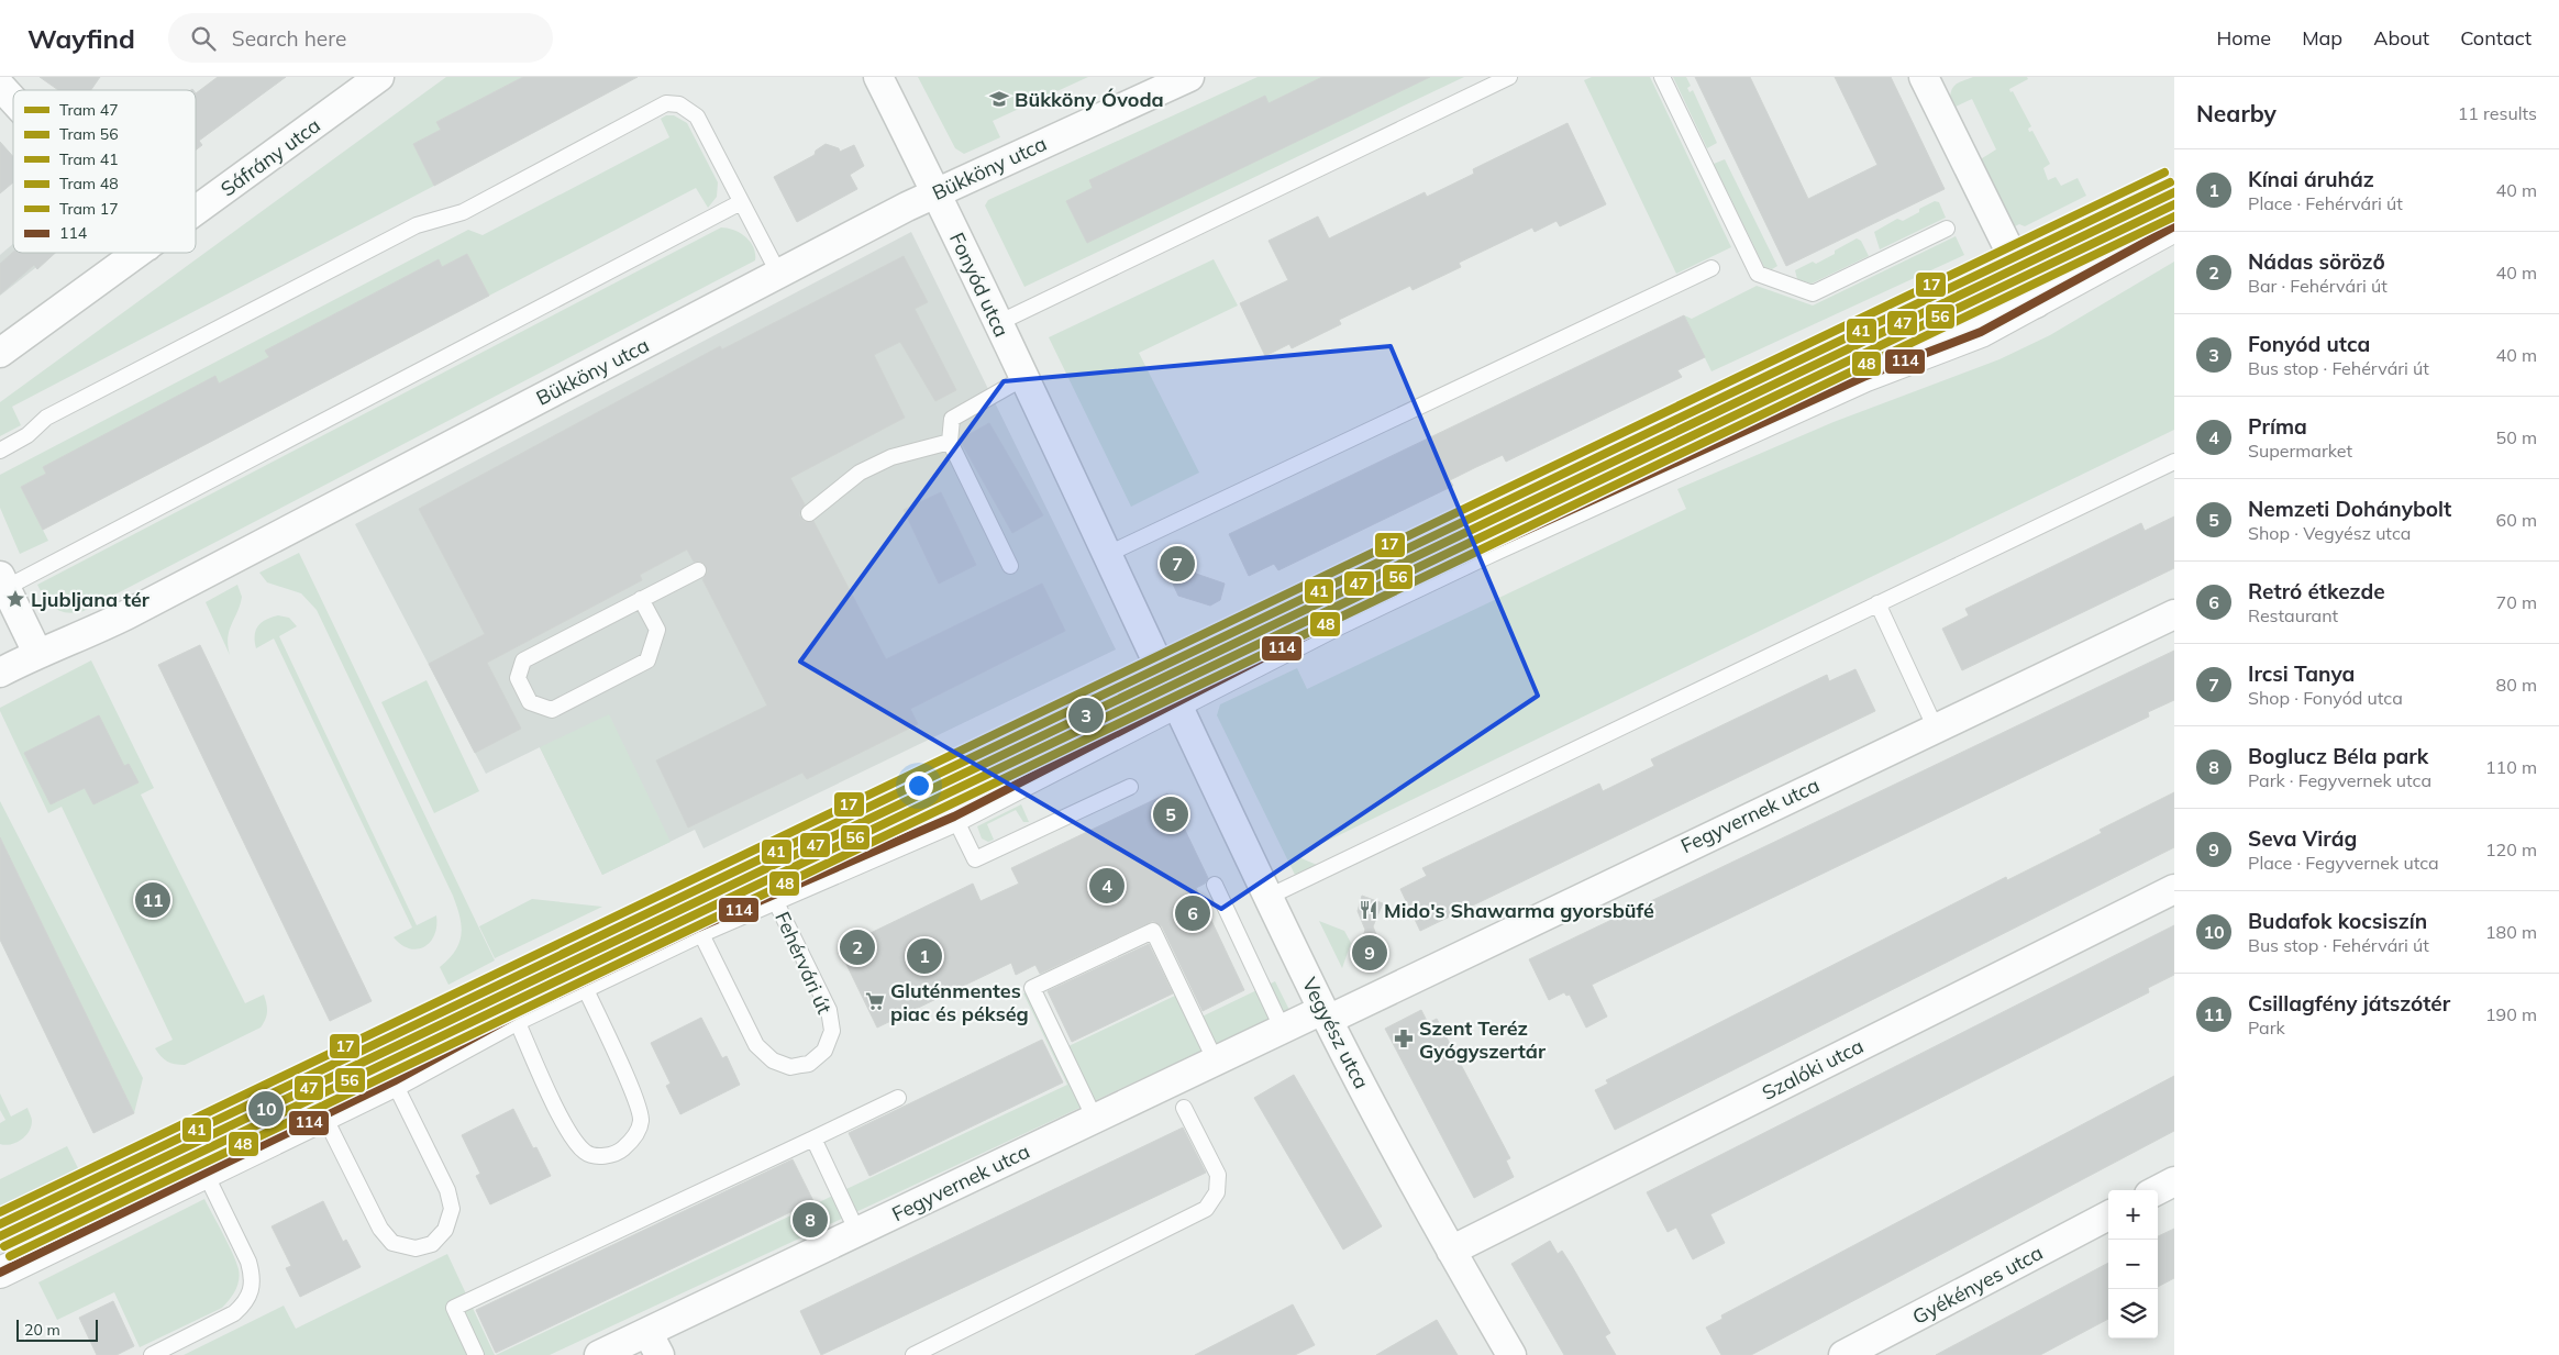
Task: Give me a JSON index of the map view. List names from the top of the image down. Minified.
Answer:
{"streets":{"street":["Sáfrány utca","Bükköny utca","Fonyód utca","Fegyvernek utca","Fehérvári út","Vegyész utca","Szalóki utca","Gyékényes utca"]},"crossings":[["Bükköny utca","Fonyód utca"],["Fonyód utca","Fehérvári út"],["Fonyód utca","Vegyész utca"],["Fegyvernek utca","Vegyész utca"],["Fehérvári út","Vegyész utca"],["Vegyész utca","Szalóki utca"]],"places":{"school or university":["Bükköny Óvoda"],"place":["Ljubljana tér"],"restaurant":["Mido's Shawarma gyorsbüfé"],"supermarket":["Gluténmentes piac és pékség"],"pharmacy":["Szent Teréz Gyógyszertár"]},"lines":["tram line 17","tram line 41","tram line 47","tram line 56","tram line 48","transit line 114"],"legend":["Tram 47","Tram 56","Tram 41","Tram 48","Tram 17","114"],"scale_bar":"20 m","page":{"header":"Wayfind","search":"Search here","nav":["Home","Map","About","Contact"],"heading":["Nearby","11 results"],"list":[{"mark":"1","name":"Kínai áruház","note":"Place · Fehérvári út","value":"40 m"},{"mark":"2","name":"Nádas söröző","note":"Bar · Fehérvári út","value":"40 m"},{"mark":"3","name":"Fonyód utca","note":"Bus stop · Fehérvári út","value":"40 m"},{"mark":"4","name":"Príma","note":"Supermarket","value":"50 m"},{"mark":"5","name":"Nemzeti Dohánybolt","note":"Shop · Vegyész utca","value":"60 m"},{"mark":"6","name":"Retró étkezde","note":"Restaurant","value":"70 m"},{"mark":"7","name":"Ircsi Tanya","note":"Shop · Fonyód utca","value":"80 m"},{"mark":"8","name":"Boglucz Béla park","note":"Park · Fegyvernek utca","value":"110 m"},{"mark":"9","name":"Seva Virág","note":"Place · Fegyvernek utca","value":"120 m"},{"mark":"10","name":"Budafok kocsiszín","note":"Bus stop · Fehérvári út","value":"180 m"},{"mark":"11","name":"Csillagfény játszótér","note":"Park","value":"190 m"}],"pins":["7","3","5","4","11","6","2","9","1","10","8"],"map_buttons":["+","−"],"scale":"20 m"}}
